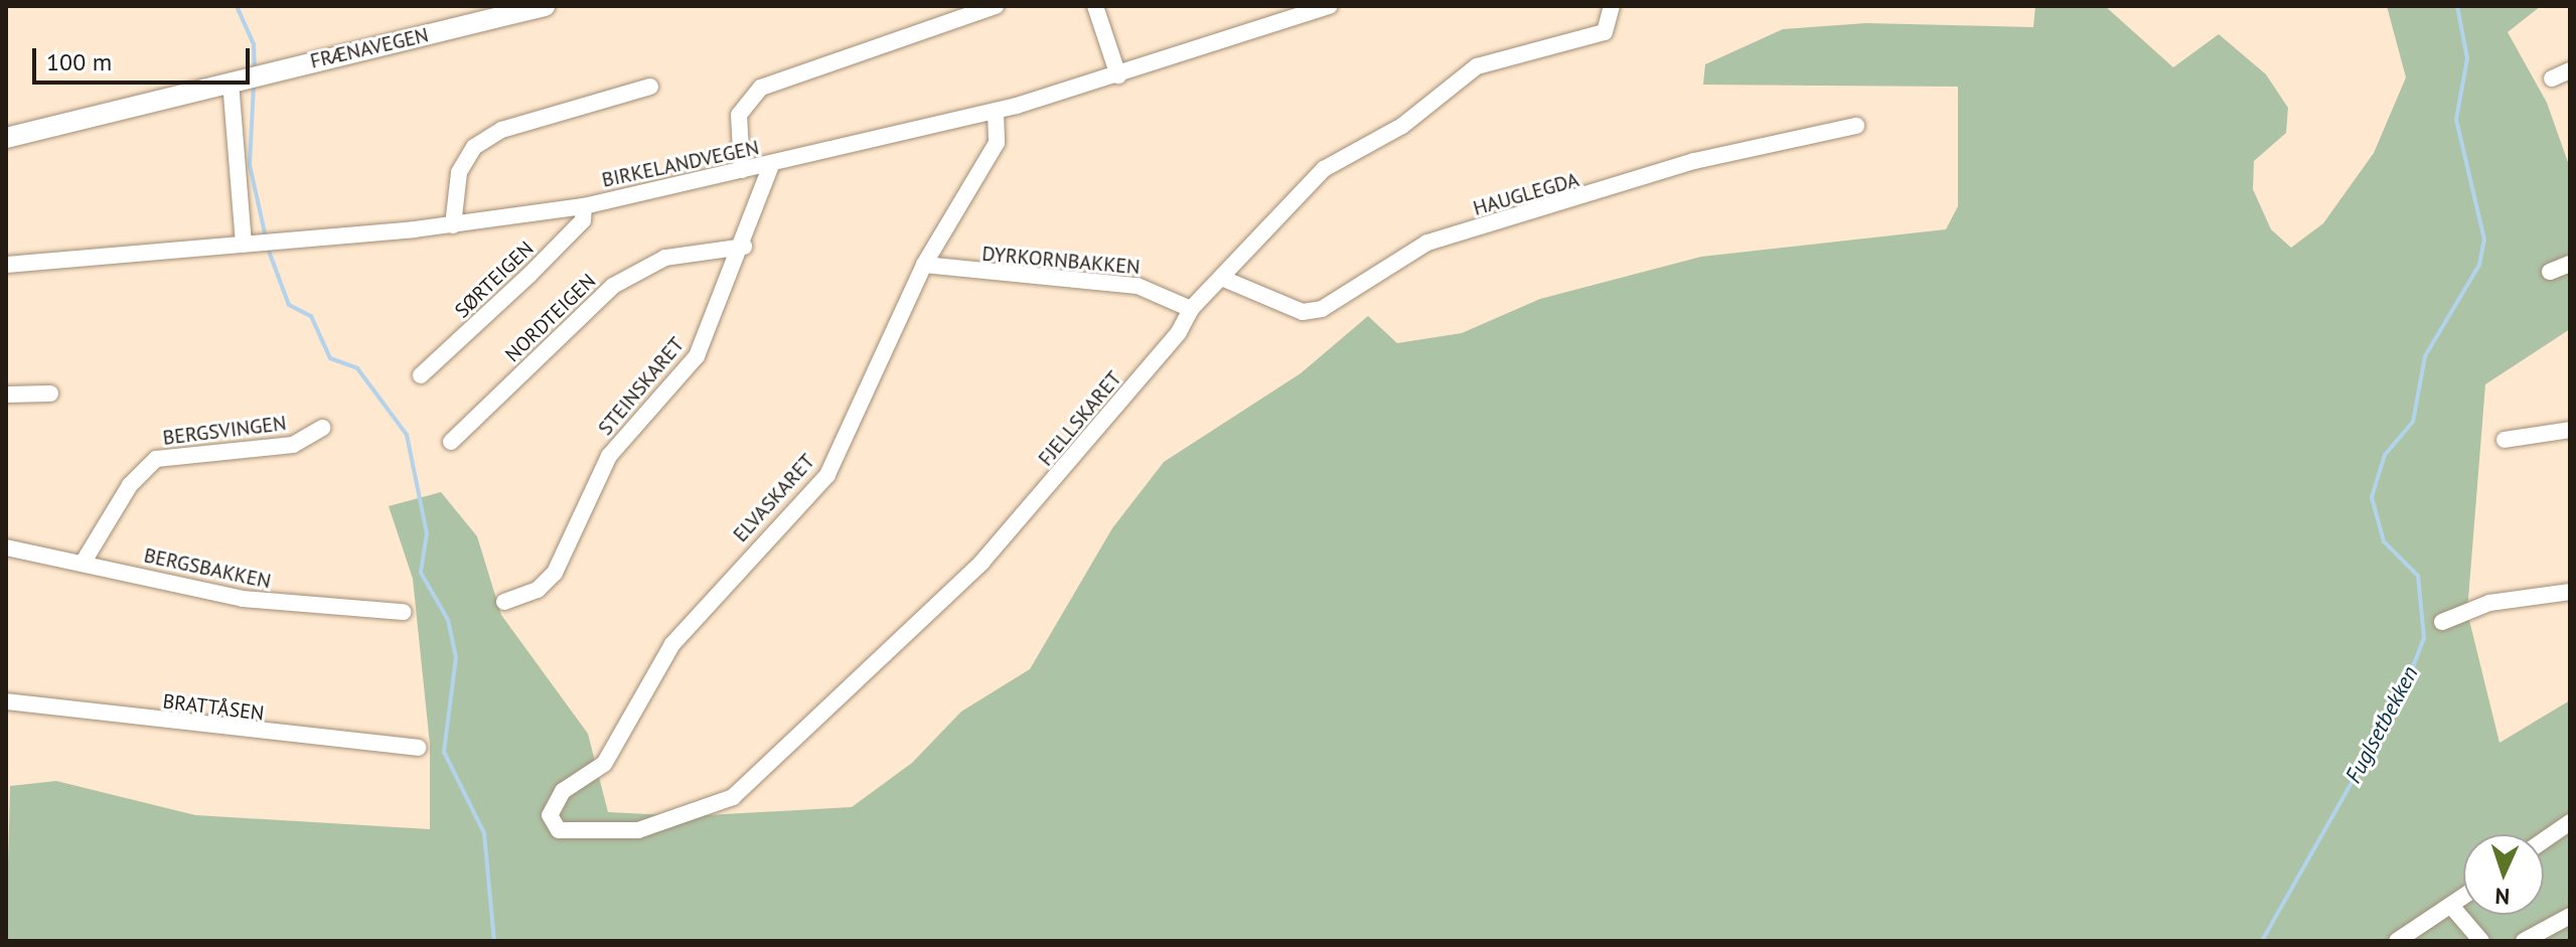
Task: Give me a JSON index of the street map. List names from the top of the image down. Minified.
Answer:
{"streets":{"main road":["FRÆNAVEGEN"],"street":["BIRKELANDVEGEN","HAUGLEGDA","DYRKORNBAKKEN","SØRTEIGEN","NORDTEIGEN","STEINSKARET","FJELLSKARET","BERGSVINGEN","ELVASKARET","BERGSBAKKEN","BRATTÅSEN"]},"crossings":[["BIRKELANDVEGEN","SØRTEIGEN"],["BIRKELANDVEGEN","STEINSKARET"],["BIRKELANDVEGEN","ELVASKARET"],["HAUGLEGDA","FJELLSKARET"],["DYRKORNBAKKEN","FJELLSKARET"],["DYRKORNBAKKEN","ELVASKARET"],["NORDTEIGEN","STEINSKARET"],["FJELLSKARET","ELVASKARET"],["BERGSVINGEN","BERGSBAKKEN"]],"water":["Fuglsetbekken"],"scale_bar":"100 m","north":"bottom"}
